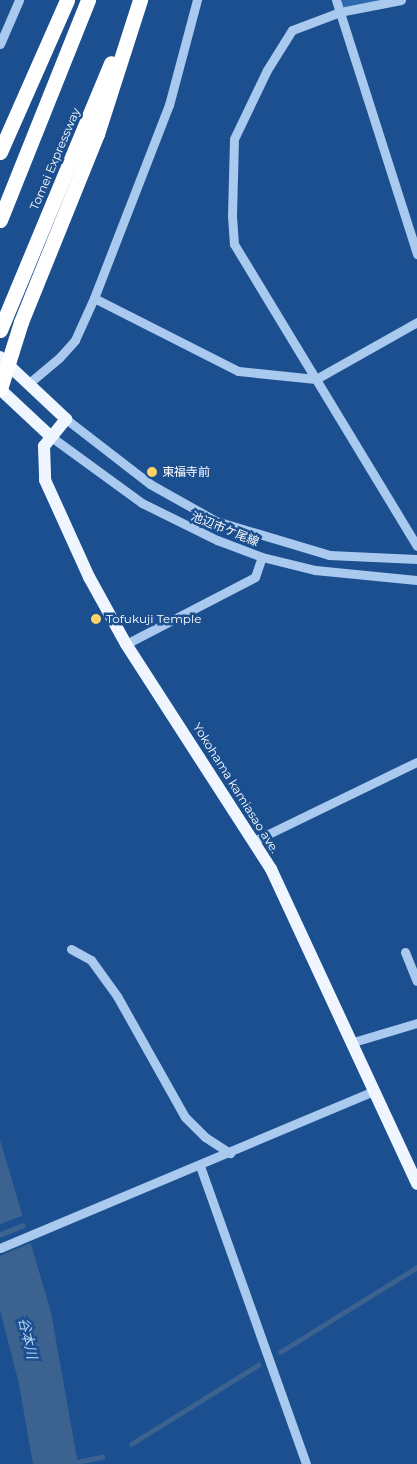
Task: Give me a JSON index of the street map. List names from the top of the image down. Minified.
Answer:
{"streets":{"highway":["Tomei Expressway"],"main road":["Yokohama kamiasao ave."],"street":["池辺市ケ尾線"]},"crossings":[["池辺市ケ尾線","Yokohama kamiasao ave."]],"water":["谷本川"],"places":["東福寺前","Tofukuji Temple"]}
